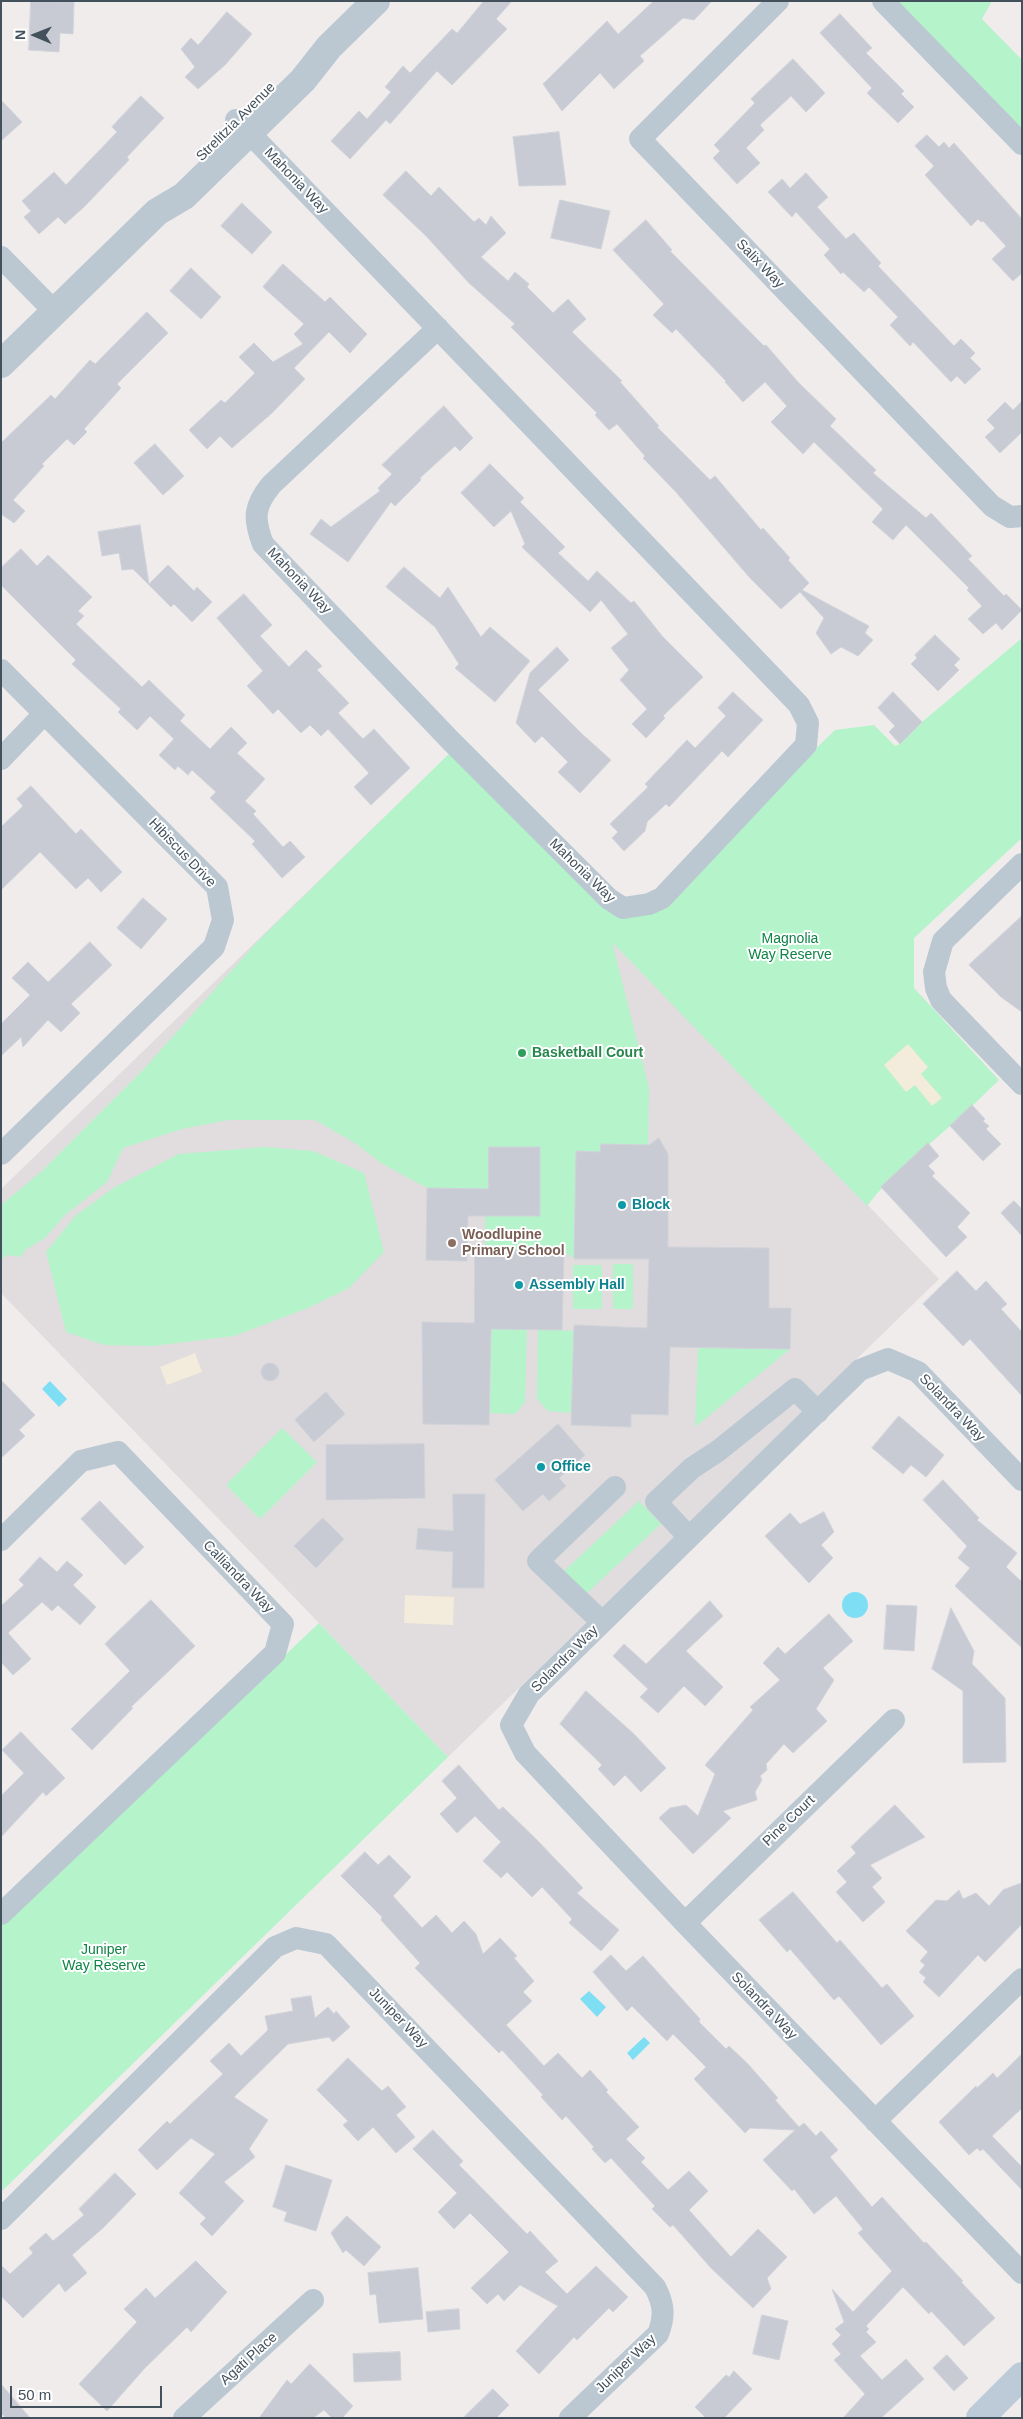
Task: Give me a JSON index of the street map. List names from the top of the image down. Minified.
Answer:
{"streets":{"street":["Strelitzia Avenue","Mahonia Way","Salix Way","Hibiscus Drive","Solandra Way","Calliandra Way","Pine Court","Juniper Way","Agati Place"]},"crossings":[["Strelitzia Avenue","Mahonia Way"],["Solandra Way","Pine Court"]],"parks":["Magnolia Way Reserve","Juniper Way Reserve"],"places":["Basketball Court","Block","Woodlupine Primary School","Assembly Hall","Office"],"scale_bar":"50 m","north":"left"}
